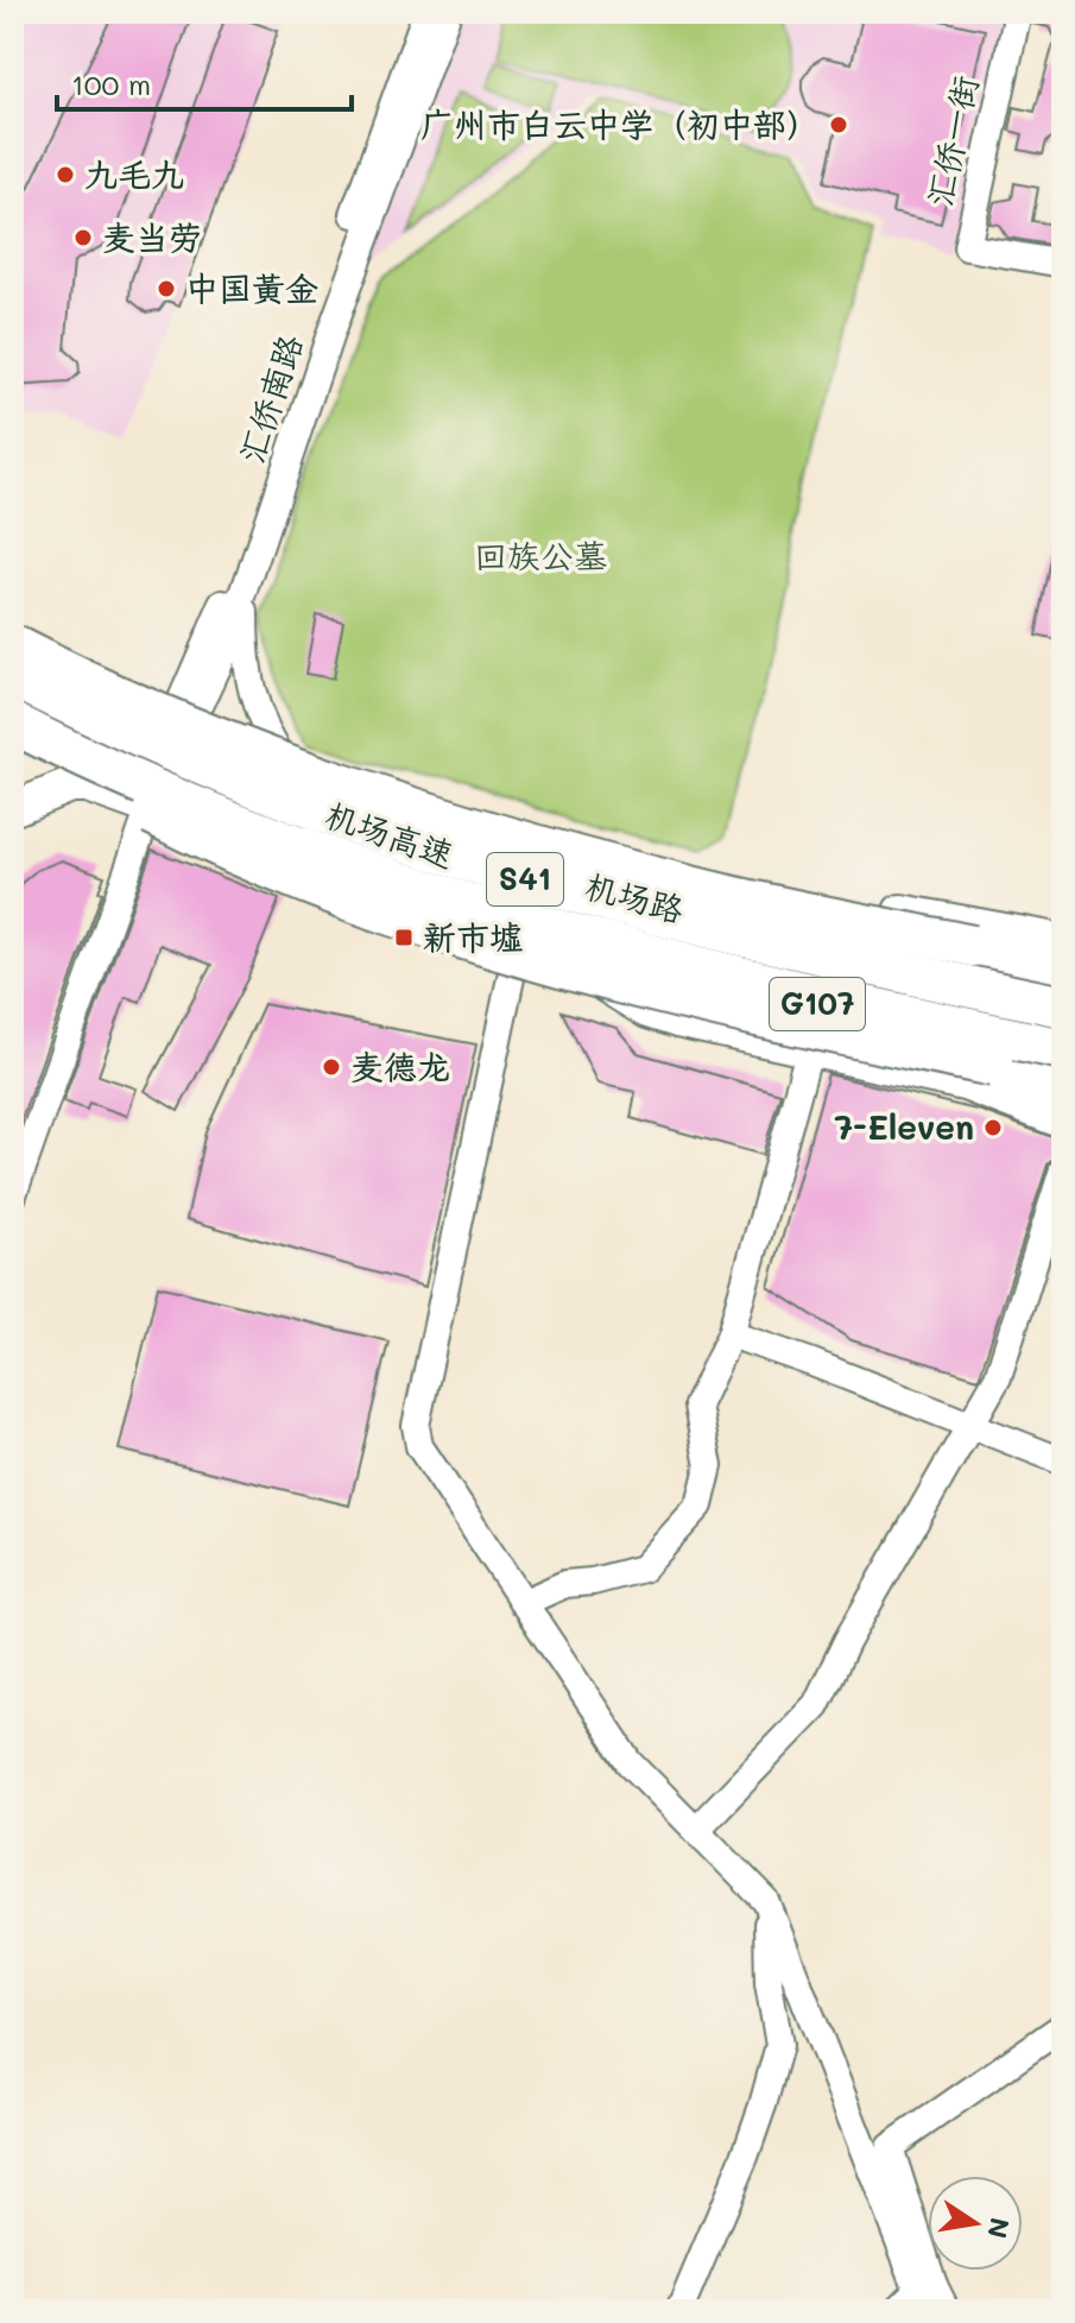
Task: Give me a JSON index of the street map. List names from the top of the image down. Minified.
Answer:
{"streets":{"highway":["机场高速","S41","机场路","G107"],"street":["汇侨一街","汇侨南路"]},"crossings":[["汇侨南路","机场路"]],"parks":["回族公墓"],"places":{"other":["广州市白云中学（初中部）","九毛九","麦当劳","中国黄金","麦德龙","7-Eleven"],"transit":["新市墟"]},"scale_bar":"100 m","north":"right"}
